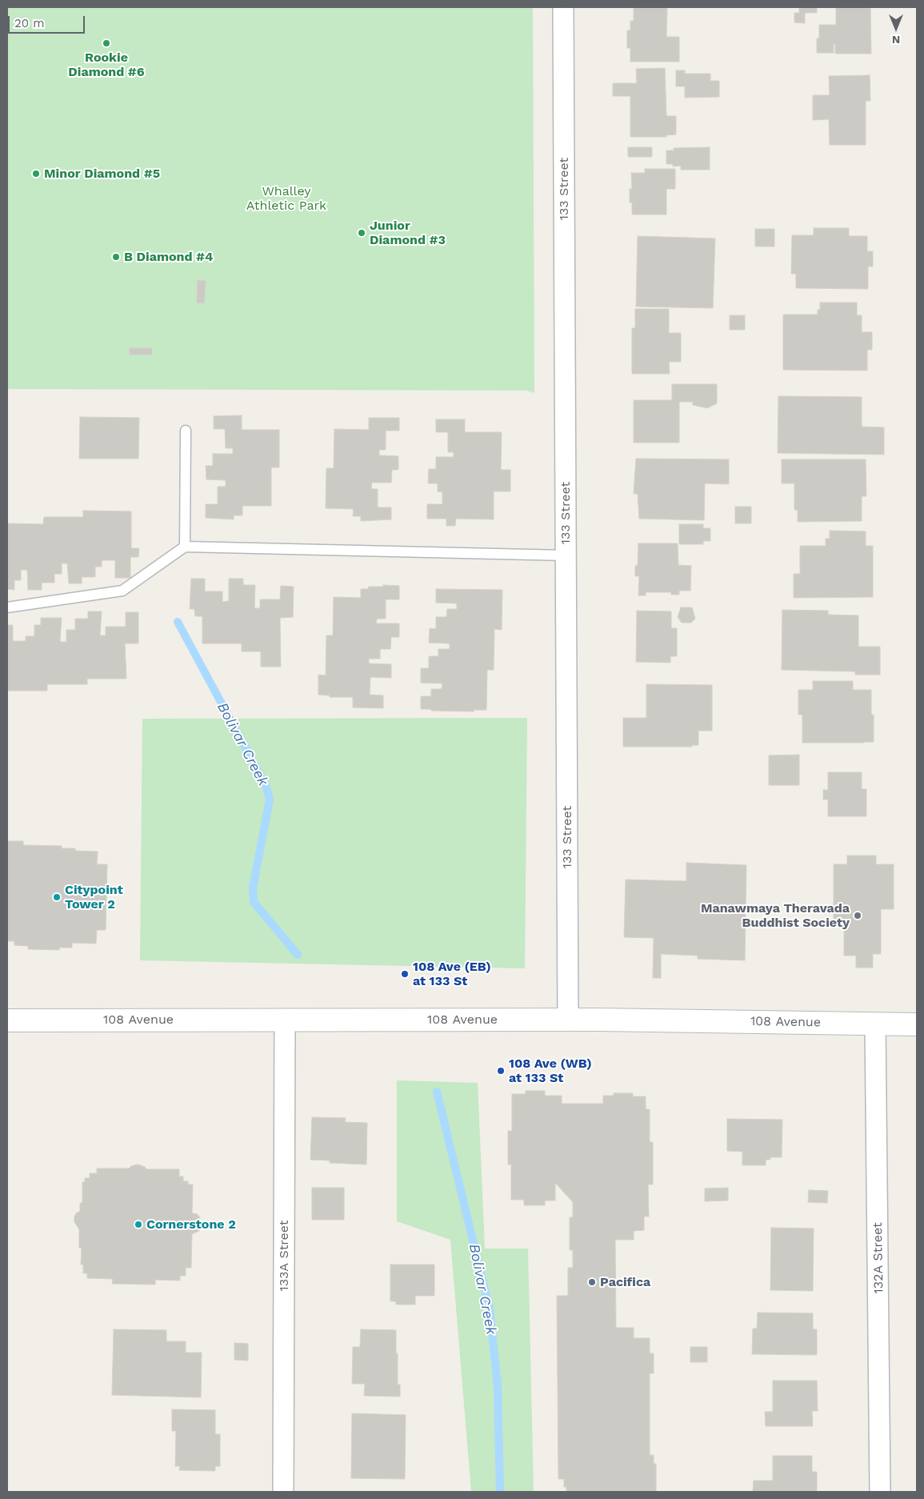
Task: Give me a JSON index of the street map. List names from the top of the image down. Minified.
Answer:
{"streets":{"main road":["108 Avenue"],"street":["133 Street","133A Street","132A Street"]},"crossings":[["133 Street","108 Avenue"],["108 Avenue","133A Street"],["108 Avenue","132A Street"]],"water":["Bolivar Creek"],"parks":["Whalley Athletic Park"],"places":["Rookie Diamond #6","Minor Diamond #5","Junior Diamond #3","B Diamond #4","Citypoint Tower 2","Manawmaya Theravada Buddhist Society","108 Ave (EB) at 133 St","108 Ave (WB) at 133 St","Cornerstone 2","Pacifica"],"scale_bar":"20 m","north":"bottom"}
